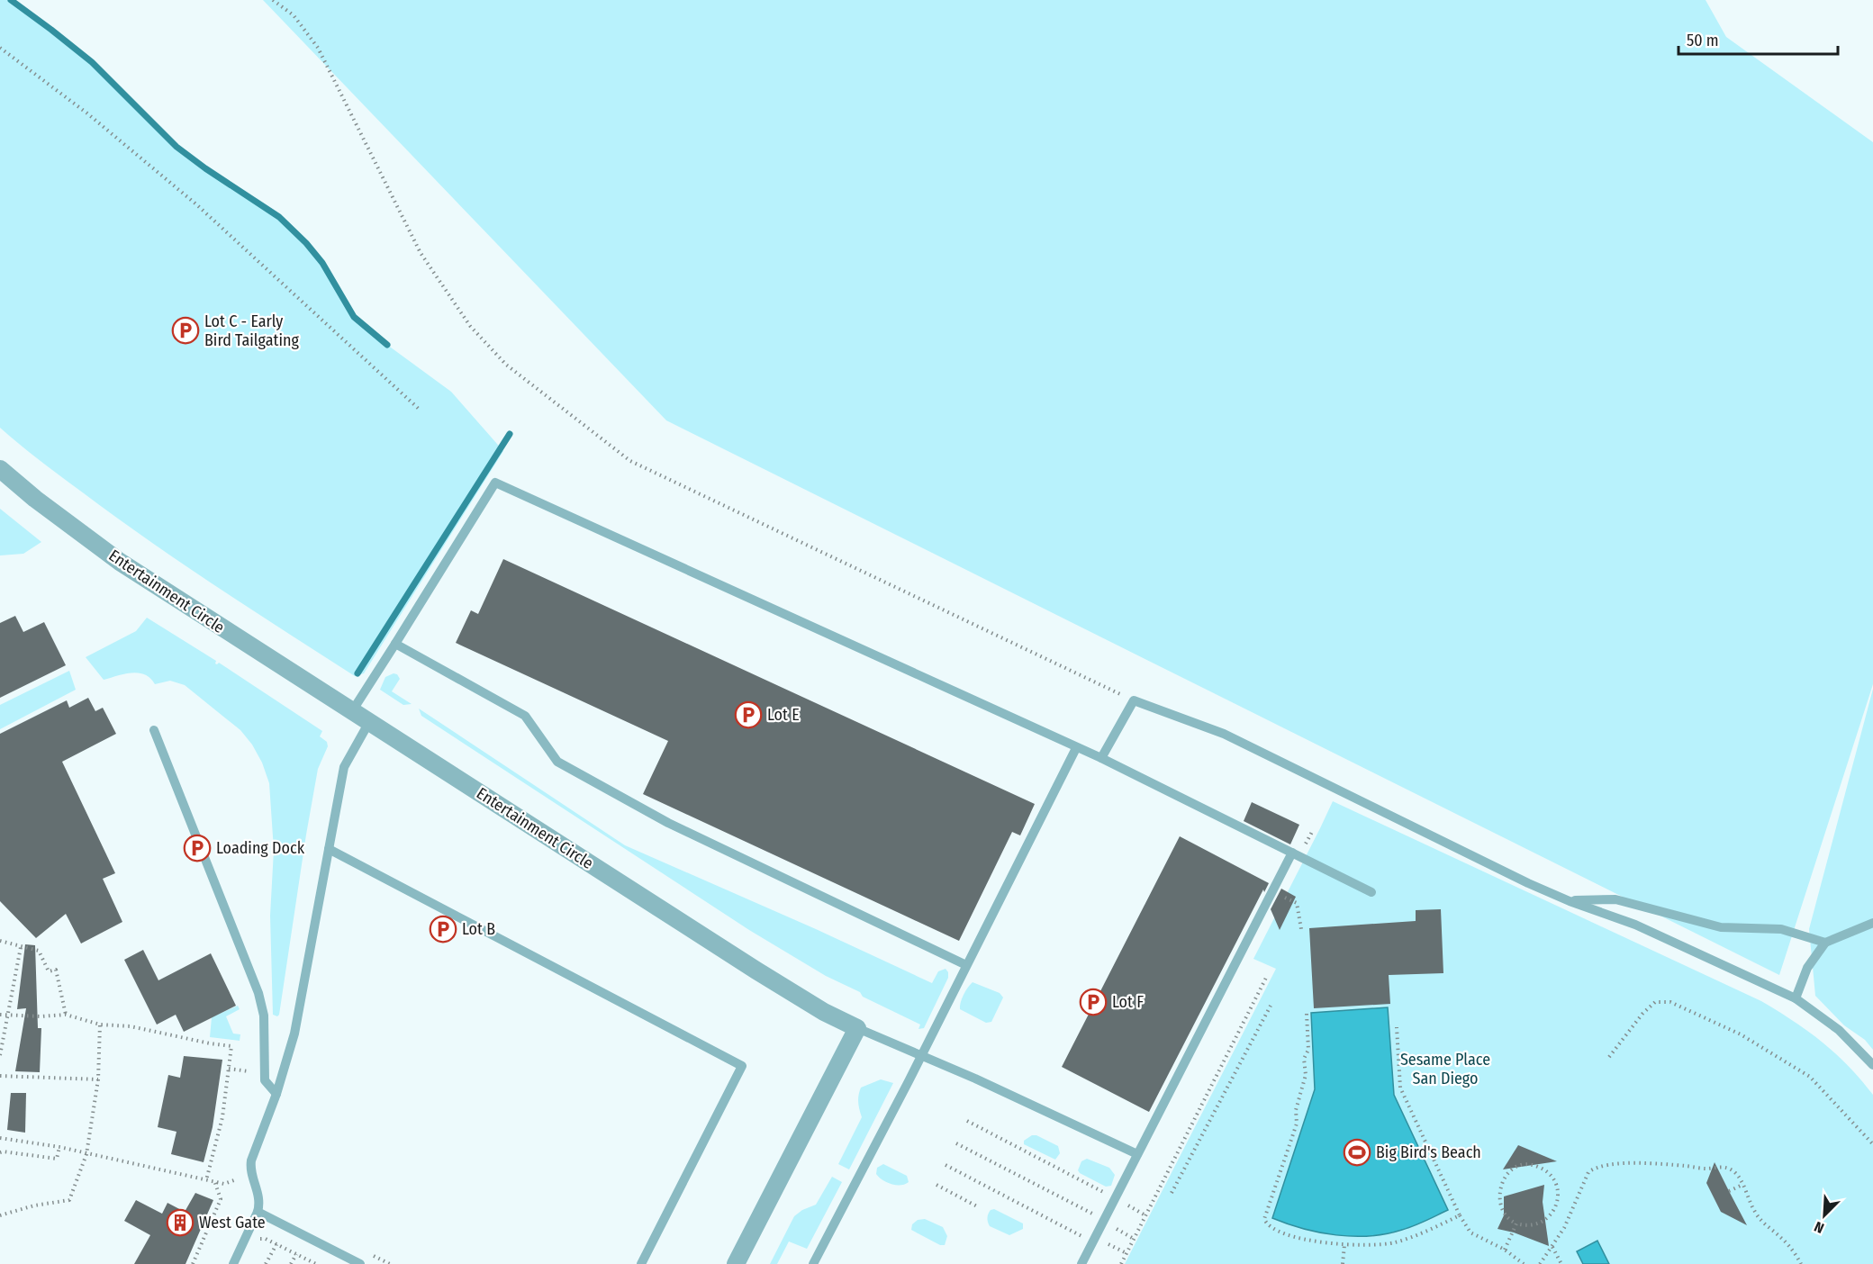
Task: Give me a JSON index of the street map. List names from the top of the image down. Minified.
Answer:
{"streets":{"street":["Entertainment Circle"]},"parks":["Sesame Place San Diego"],"places":{"parking":["Lot C - Early Bird Tailgating","Lot E","Loading Dock","Lot B","Lot F"],"sports":["Big Bird's Beach"],"building":["West Gate"]},"scale_bar":"50 m","north":"bottom left"}
